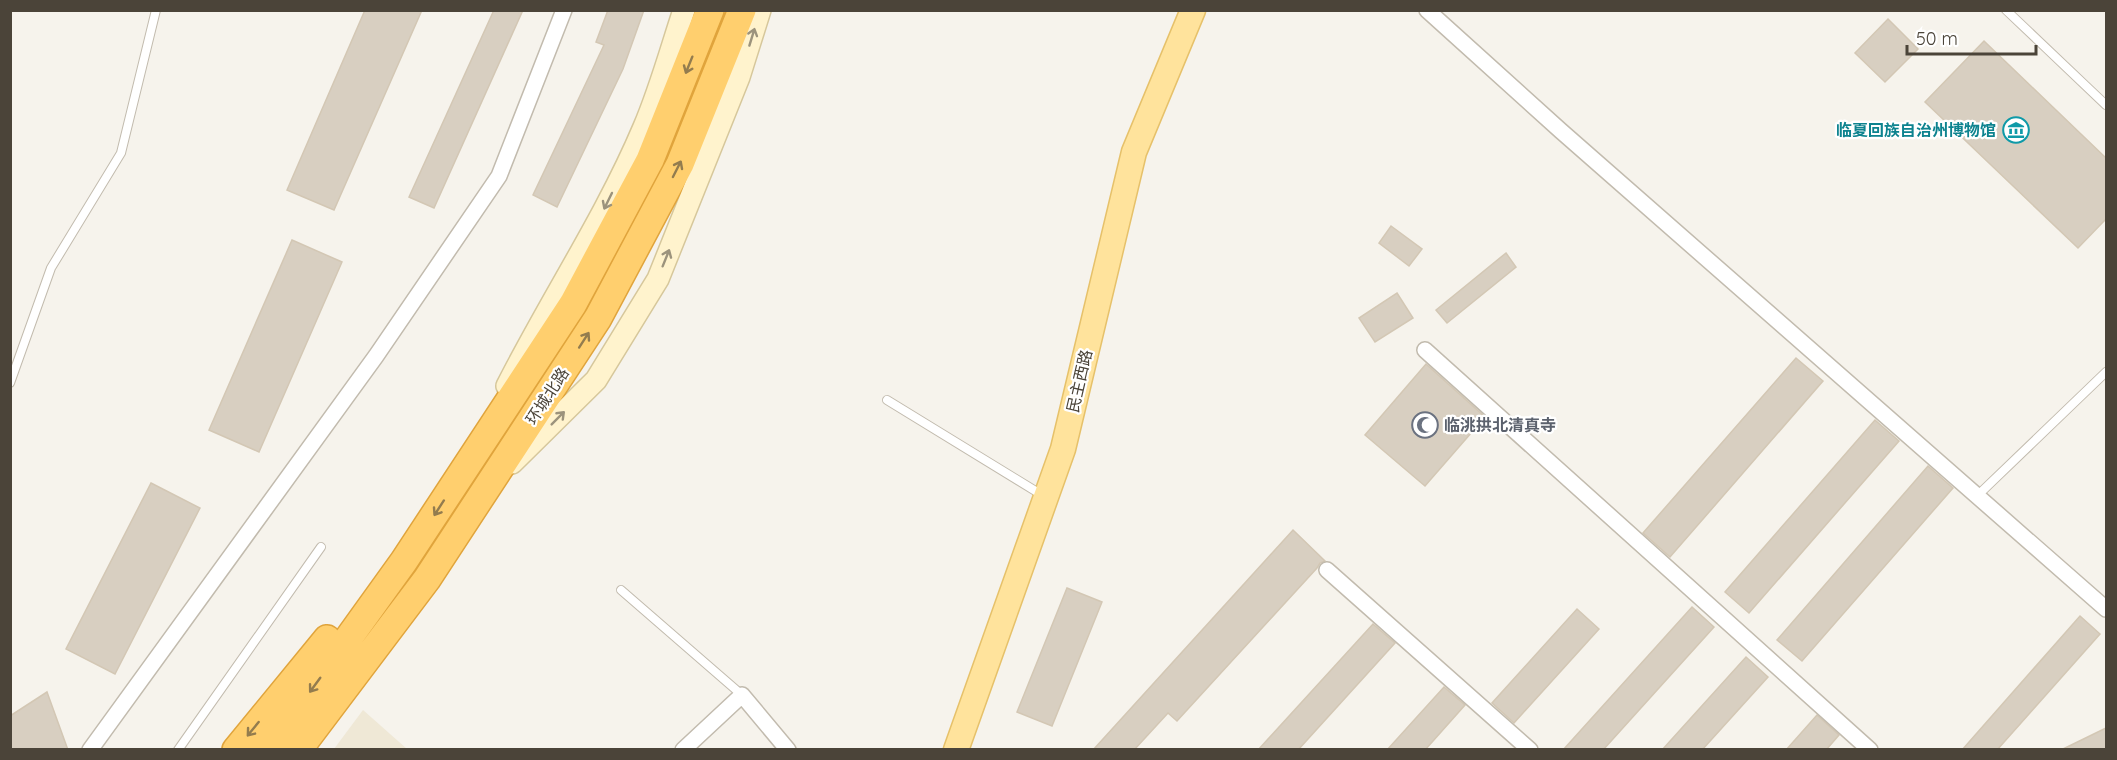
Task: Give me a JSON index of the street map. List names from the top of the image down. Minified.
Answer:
{"streets":{"highway":["环城北路"],"main road":["民主西路"]},"places":{"museum":["临夏回族自治州博物馆"],"mosque":["临洮拱北清真寺"]},"scale_bar":"50 m"}
